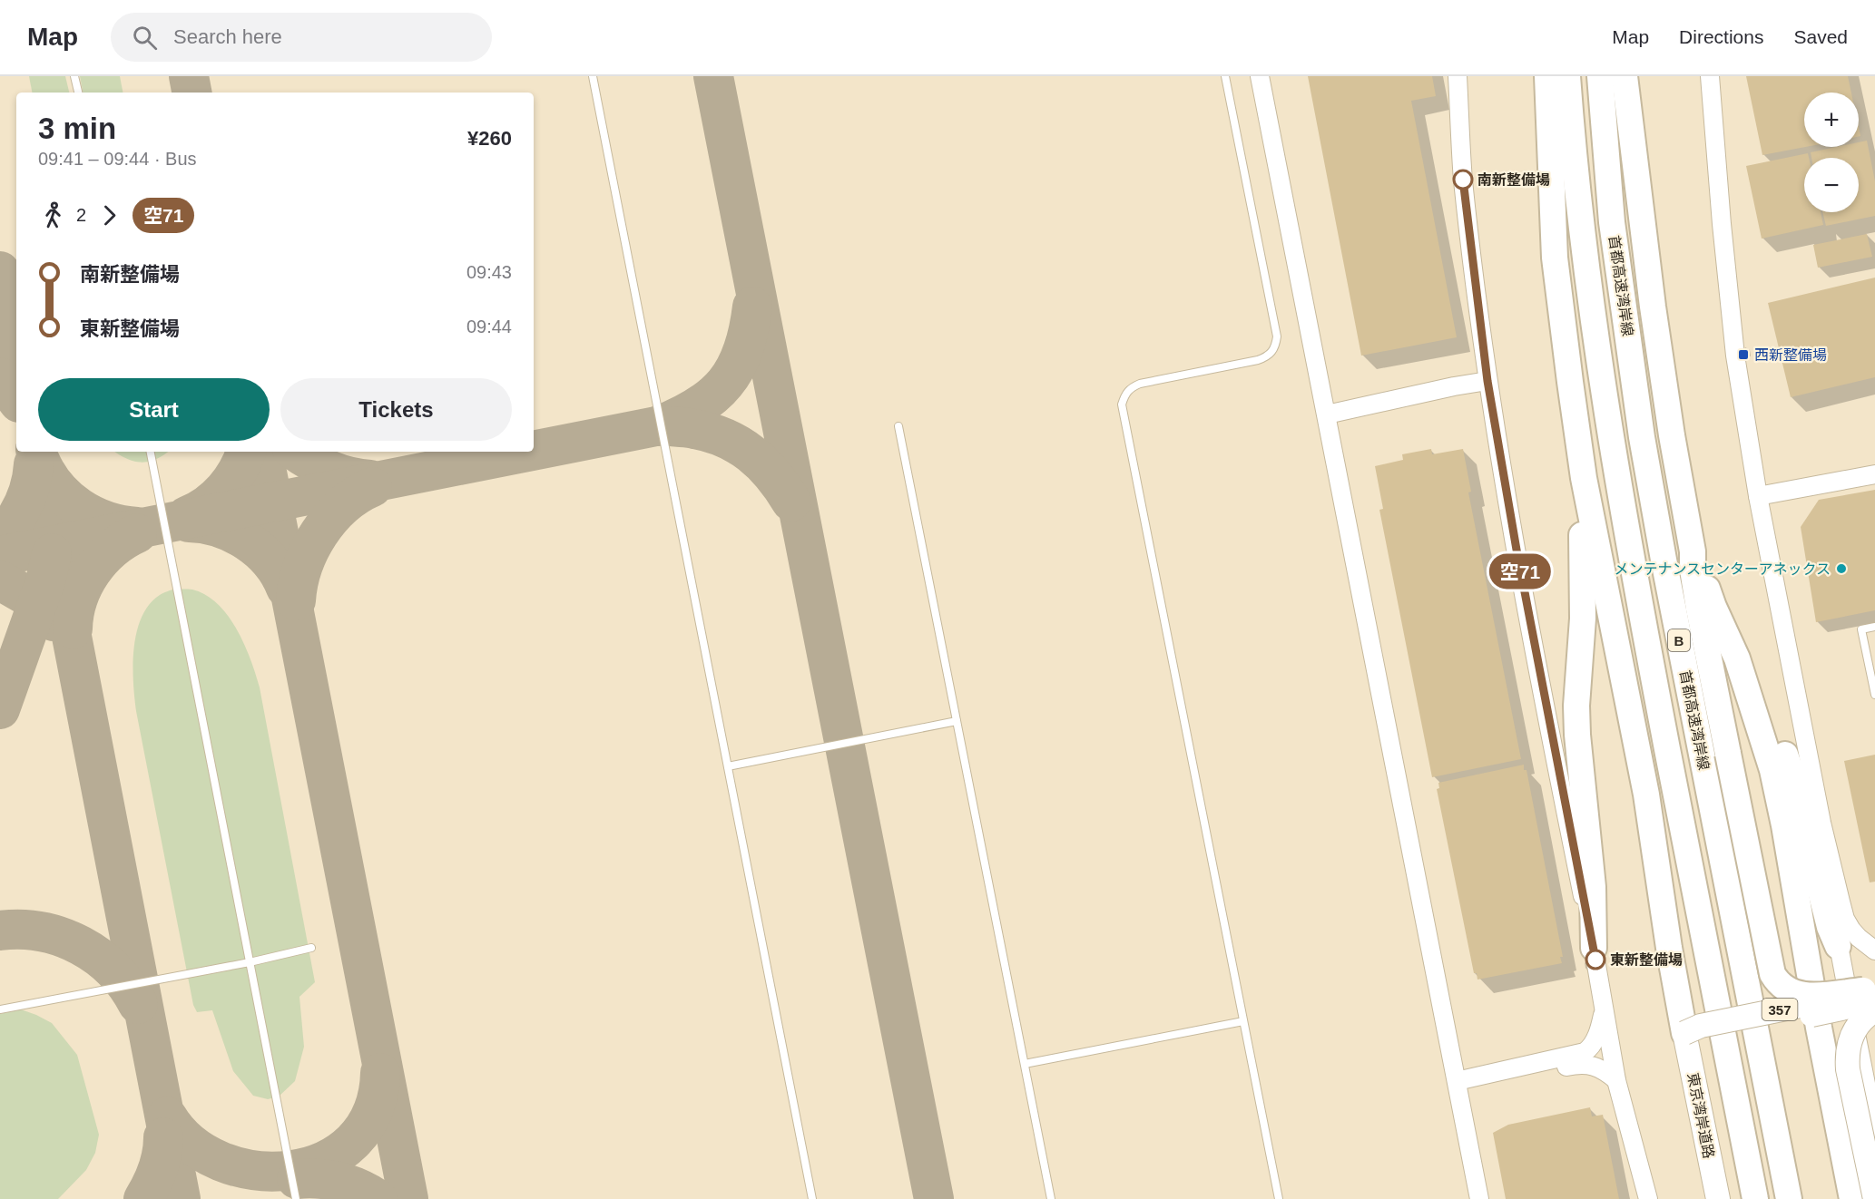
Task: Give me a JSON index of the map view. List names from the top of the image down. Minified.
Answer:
{"streets":{"highway":["首都高速湾岸線","B","357","東京湾岸道路"]},"crossings":[["357","東京湾岸道路"]],"places":{"other":["南新整備場","メンテナンスセンターアネックス","東新整備場"],"transit":["西新整備場"]},"lines":["bus line 空71"],"page":{"header":"Map","search":"Search here","nav":["Map","Directions","Saved"],"on_map":"空71","map_buttons":["+","−"],"heading":["3 min","09:41 – 09:44 · Bus","¥260"],"legs":["2","空71"],"list":[{"name":"南新整備場","value":"09:43"},{"name":"東新整備場","value":"09:44"}],"buttons":["Start","Tickets"]}}
